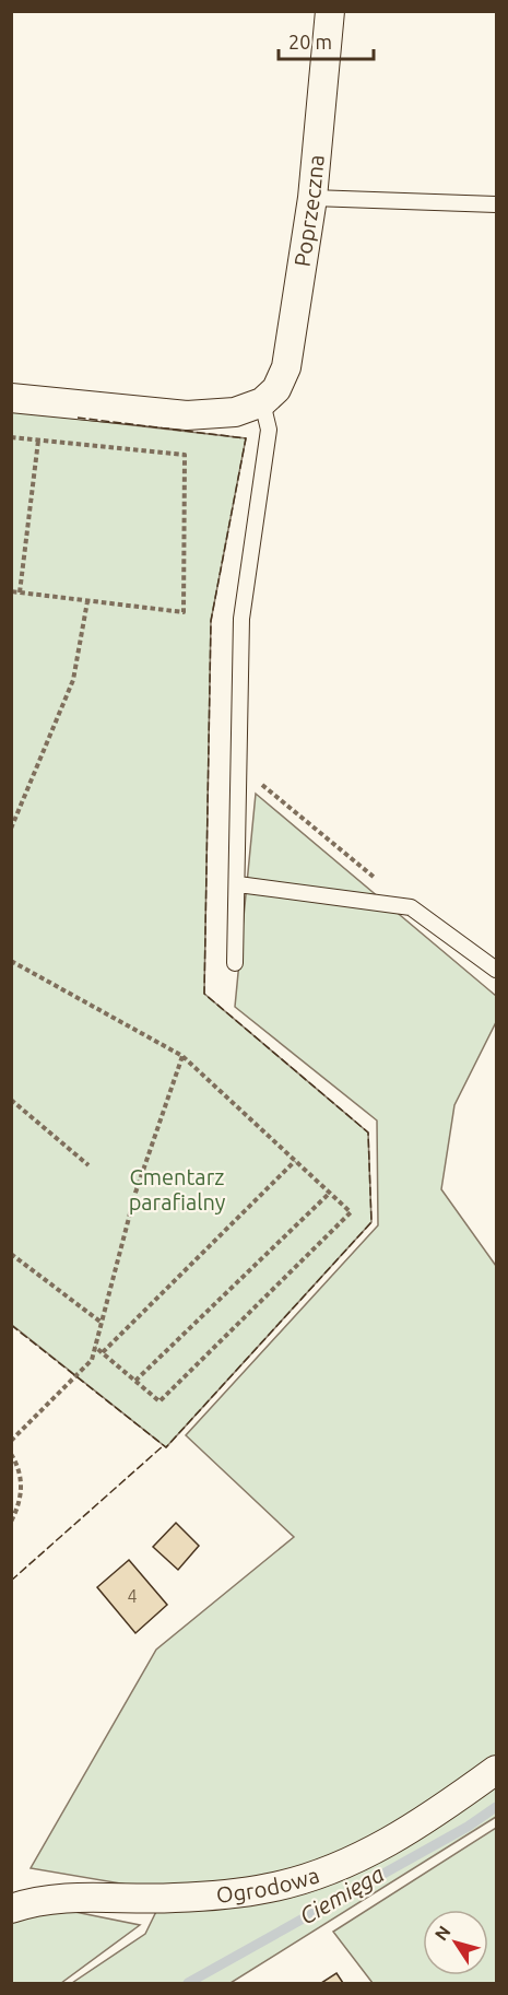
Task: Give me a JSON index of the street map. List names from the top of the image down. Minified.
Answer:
{"streets":{"street":["Poprzeczna","Ogrodowa"]},"water":["Ciemięga"],"parks":["Cmentarz parafialny"],"house_numbers":["4"],"scale_bar":"20 m","north":"top left"}
